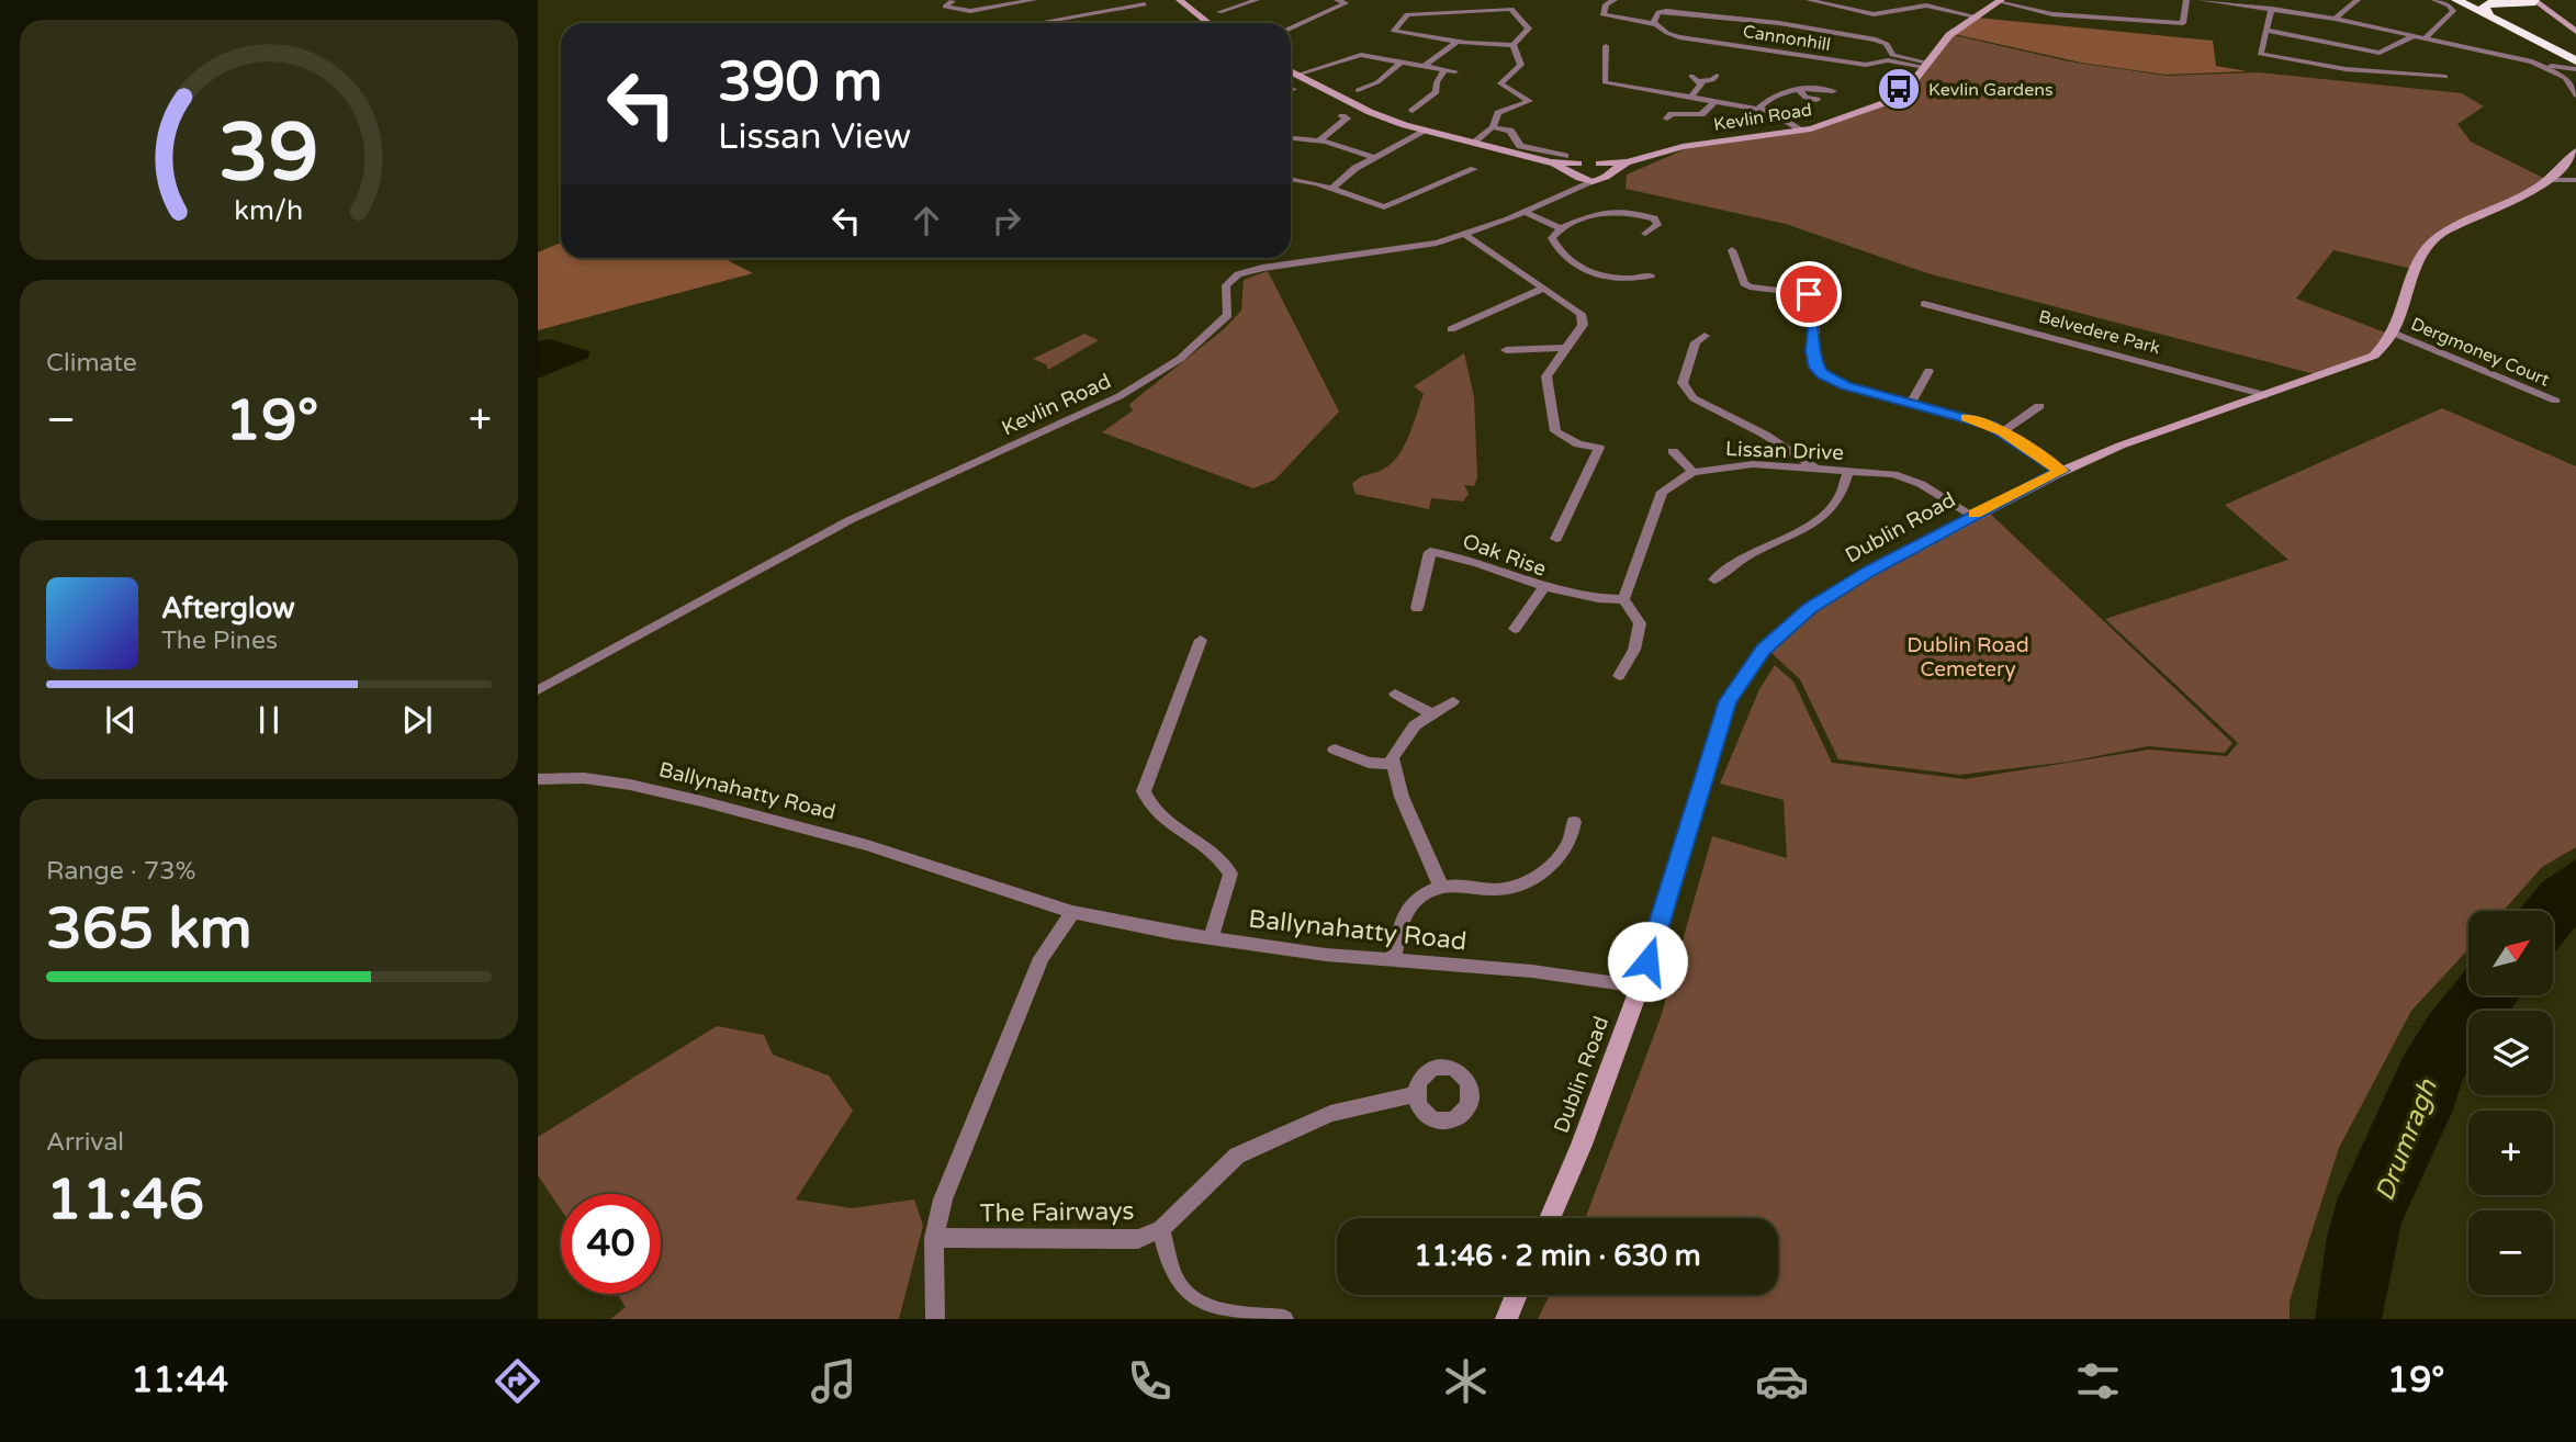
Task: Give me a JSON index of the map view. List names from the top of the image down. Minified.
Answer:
{"streets":{"street":["Cannonhill","Kevlin Road","Belvedere Park","Dergmoney Court","Lissan Drive","Dublin Road","Oak Rise","Ballynahatty Road","The Fairways"]},"crossings":[["Cannonhill","Kevlin Road"],["Belvedere Park","Dublin Road"],["Dergmoney Court","Dublin Road"],["Lissan Drive","Dublin Road"],["Lissan Drive","Oak Rise"],["Dublin Road","Ballynahatty Road"]],"water":["Drumragh"],"parks":["Dublin Road Cemetery"],"places":{"bus stop":["Kevlin Gardens"]},"north":"top right","page":{"turn":["390 m","Lissan View"],"tile":["Climate",["Range · 73%","365 km"],["Arrival","11:46"]],"heat":["−","19°","+"],"song":["Afterglow","The Pines"],"map_buttons":["+","−"],"limit":"40","trip":"11:46 · 2 min · 630 m","tabs":["11:44","19°"],"gauge":["39","km/h"]}}
